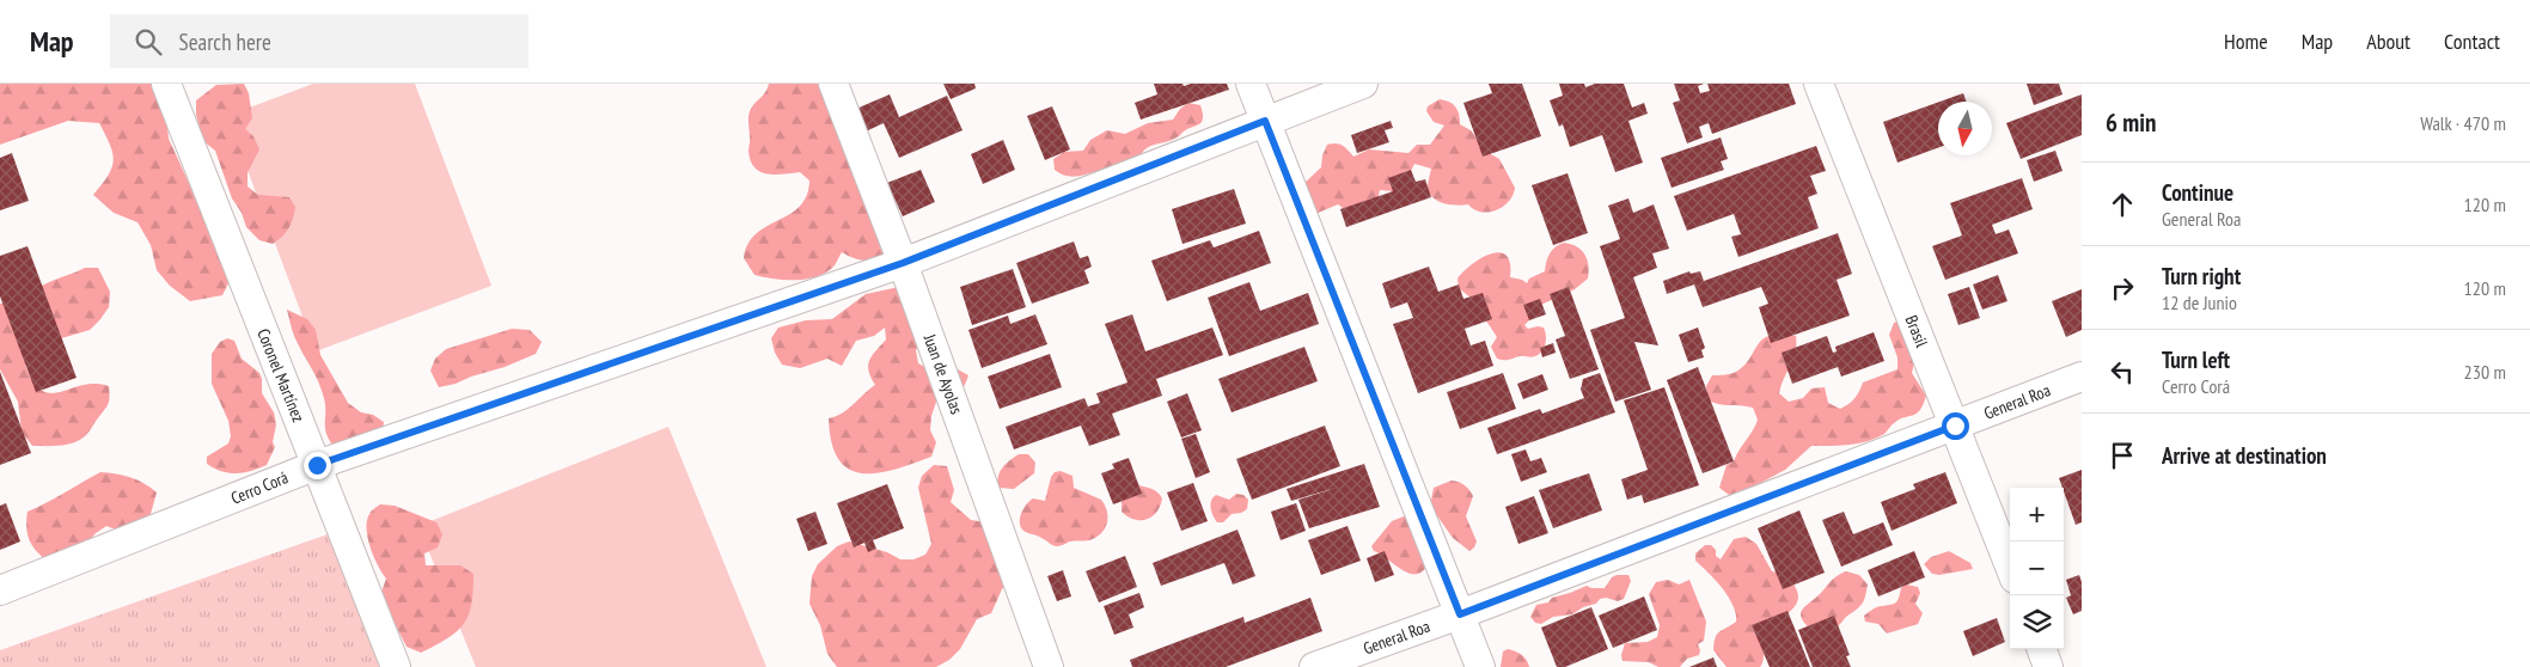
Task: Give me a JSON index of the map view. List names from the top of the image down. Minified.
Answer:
{"streets":{"street":["Brasil","Juan de Ayolas","Coronel Martínez","General Roa","Cerro Corá"]},"crossings":[["Brasil","General Roa"],["Juan de Ayolas","Cerro Corá"],["Coronel Martínez","Cerro Corá"]],"north":"bottom","page":{"header":"Map","search":"Search here","nav":["Home","Map","About","Contact"],"heading":["6 min","Walk · 470 m"],"list":[["Continue","General Roa","120 m"],["Turn right","12 de Junio","120 m"],["Turn left","Cerro Corá","230 m"],"Arrive at destination"],"map_buttons":["+","−"]}}
